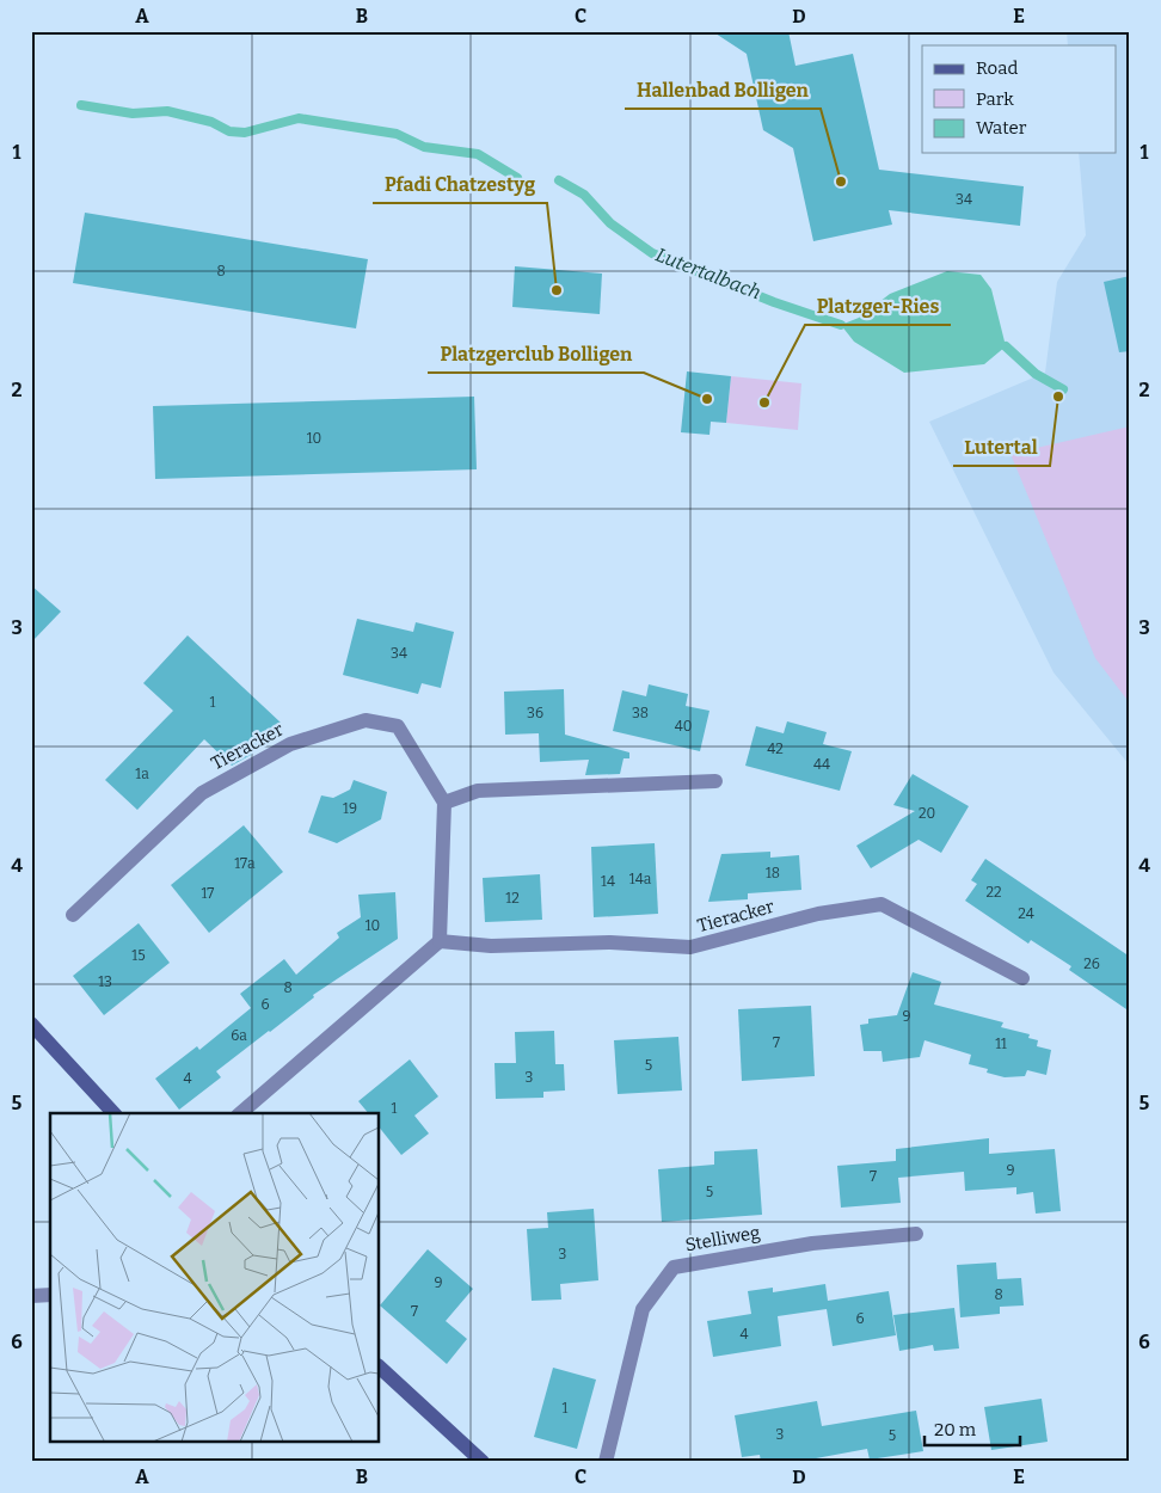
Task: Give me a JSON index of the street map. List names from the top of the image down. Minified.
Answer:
{"streets":{"street":["Tieracker","Stelliweg"]},"water":["Lutertalbach"],"places":["Hallenbad Bolligen","Pfadi Chatzestyg","Lutertal","Platzgerclub Bolligen","Platzger-Ries"],"house_numbers":["34","8","10","34","1","36","38","40","42","44","1a","19","20","17a","18","14a","14","22","17","12","24","10","15","26","13","8","6","9","6a","7","11","5","3","4","1","9","7","5","3","9","8","7","6","4","1","3","5"],"legend":["Road","Park","Water"],"scale_bar":"20 m","grid":{"columns":["A","B","C","D","E"],"rows":["1","2","3","4","5","6"]}}
